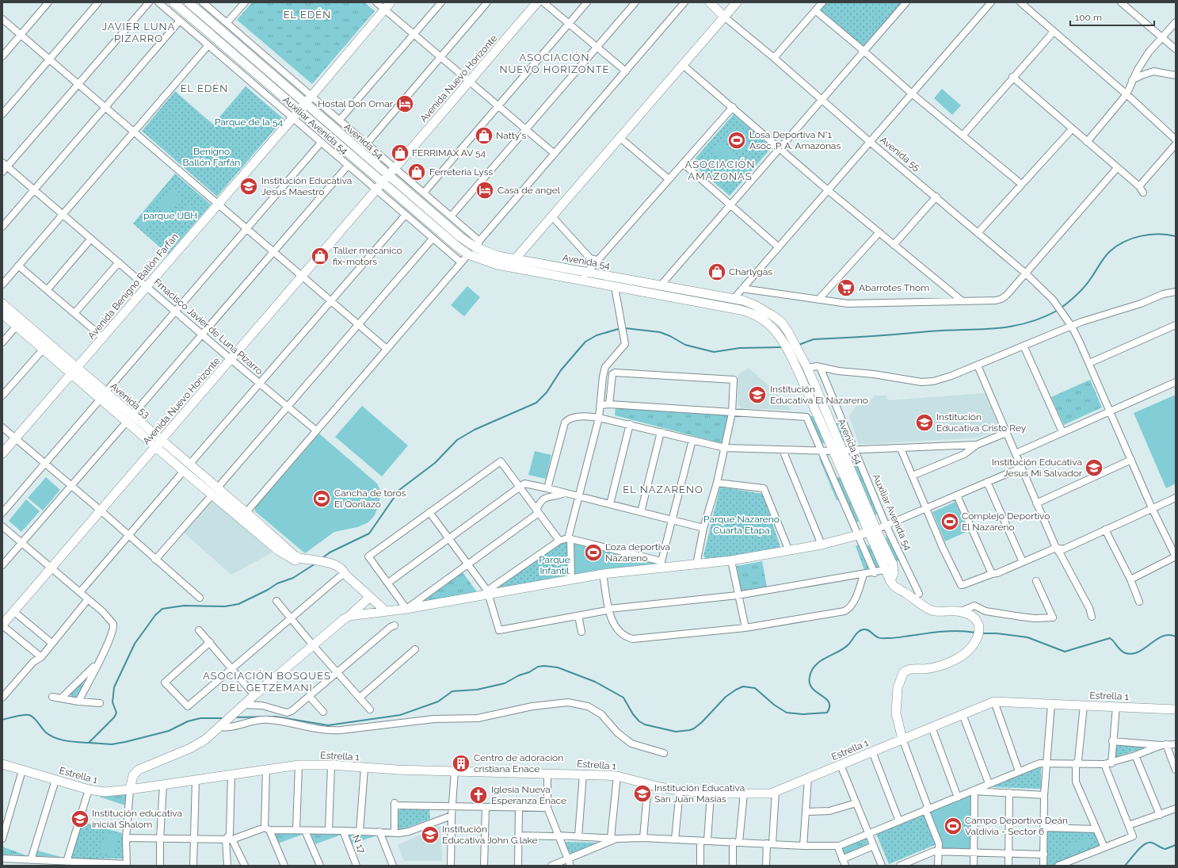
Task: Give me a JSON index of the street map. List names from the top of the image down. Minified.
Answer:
{"streets":{"street":["Avenida Nuevo Horizonte","Auxiliar Avenida 54","Avenida 54","Avenida 55","Avenida Benigno Ballón Farfán","Frnacisco Javier de Luna Pizarro","Avenida 53","Estrella 1","N 17"]},"crossings":[["Avenida Nuevo Horizonte","Auxiliar Avenida 54"],["Avenida Nuevo Horizonte","Avenida 54"],["Avenida Nuevo Horizonte","Frnacisco Javier de Luna Pizarro"],["Avenida Nuevo Horizonte","Avenida 53"],["Auxiliar Avenida 54","Avenida Benigno Ballón Farfán"],["Avenida 54","Avenida Benigno Ballón Farfán"],["Avenida Benigno Ballón Farfán","Frnacisco Javier de Luna Pizarro"],["Avenida Benigno Ballón Farfán","Avenida 53"]],"districts":["EL EDÉN","JAVIER LUNA PIZARRO","ASOCIACIÓN NUEVO HORIZONTE","EL EDÉN","ASOCIACIÓN AMAZONAS","EL NAZARENO","ASOCIACIÓN BOSQUES DEL GETZEMANI"],"parks":["Parque de la 54","Benigno Ballón Farfán","parque IJBH","Parque Nazareno Cuarta Etapa","Parque Infantil"],"places":{"hotel":["Hostal Don Omar","Casa de angel"],"shop":["Natty's","FERRIMAX AV 54","Ferreteria Lyss","Taller mecanico fix-motors","Charlygas"],"sports":["Losa Deportiva N°1 Asoc. P. A. Amazonas","Cancha de toros El Qorilazo","Complejo Deportivo El Nazareno","Loza deportiva Nazareno","Campo Deportivo Deán Valdivia - Sector 6"],"school or university":["Institución Educativa Jesus Maestro","Institución Educativa El Nazareno","Institución Educativa Cristo Rey","Institución Educativa Jesus Mi Salvador","Institución Educativa San Juan Masias","Institución educativa inicial Shalom","Institución Educativa John G.lake"],"supermarket":["Abarrotes Thom"],"building":["Centro de adoracion cristiana Enace"],"church":["Iglesia Nueva Esperanza Enace"]},"scale_bar":"100 m"}
